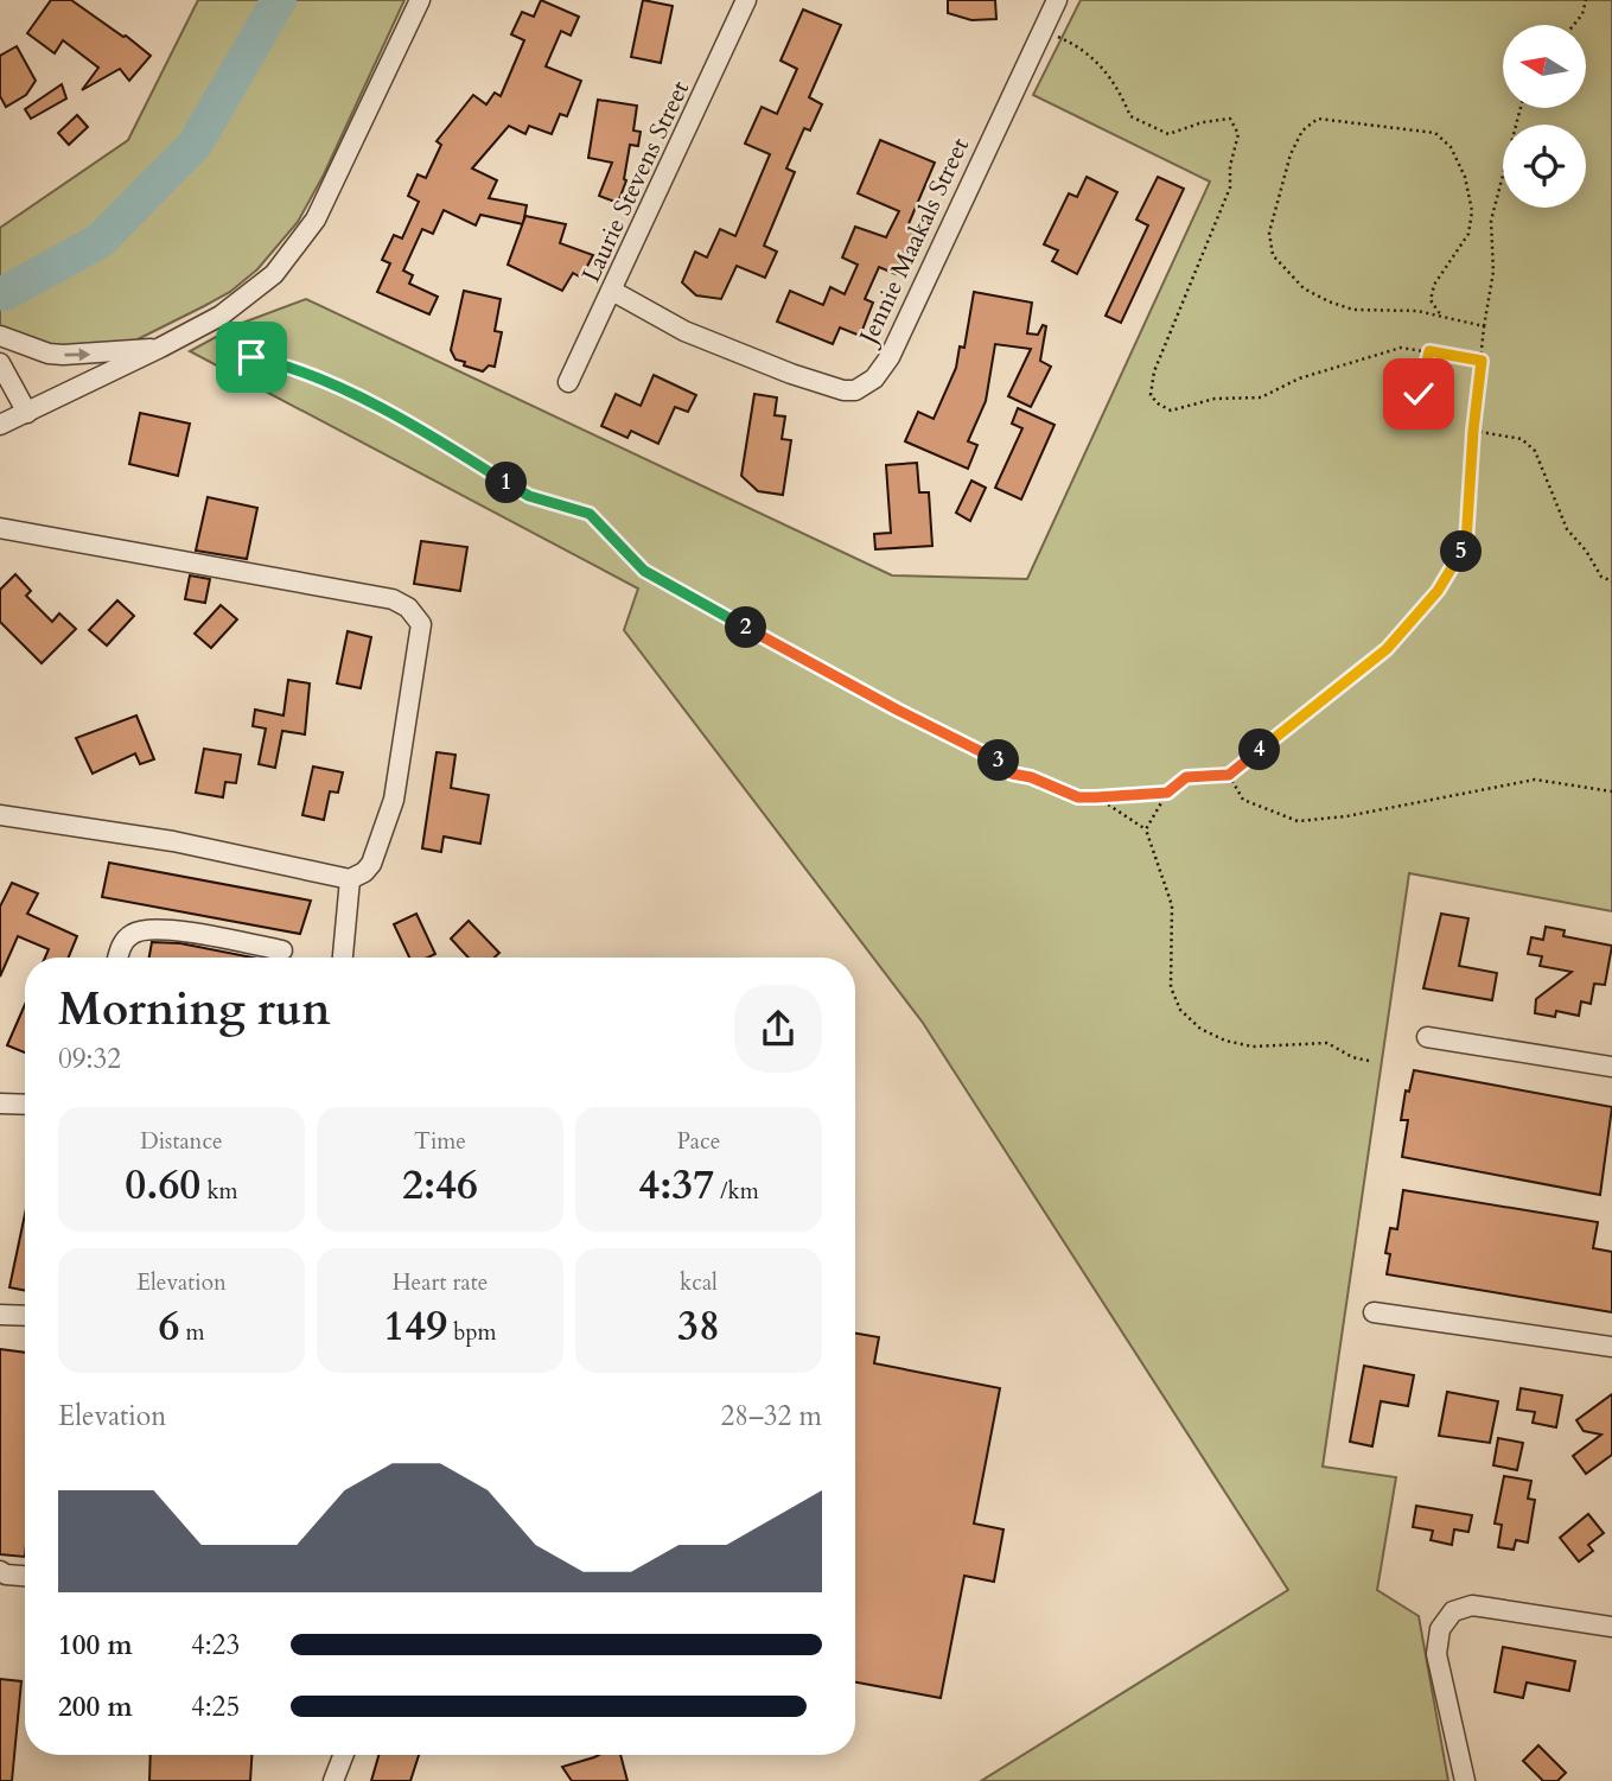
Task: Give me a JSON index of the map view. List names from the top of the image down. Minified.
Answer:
{"streets":{"street":["Laurie Stevens Street","Jennie Maakals Street"]},"crossings":[["Laurie Stevens Street","Jennie Maakals Street"]],"north":"left","page":{"pins":["1","5","2","4","3"],"heading":["Morning run","09:32"],"stats":[["Distance","0.60 km"],["Time","2:46"],["Pace","4:37 /km"],["Elevation","6 m"],["Heart rate","149 bpm"],["kcal","38"]],"chart":["Elevation","28–32 m"],"list":[{"name":"100 m","note":"4:23"},{"name":"200 m","note":"4:25"}]}}
